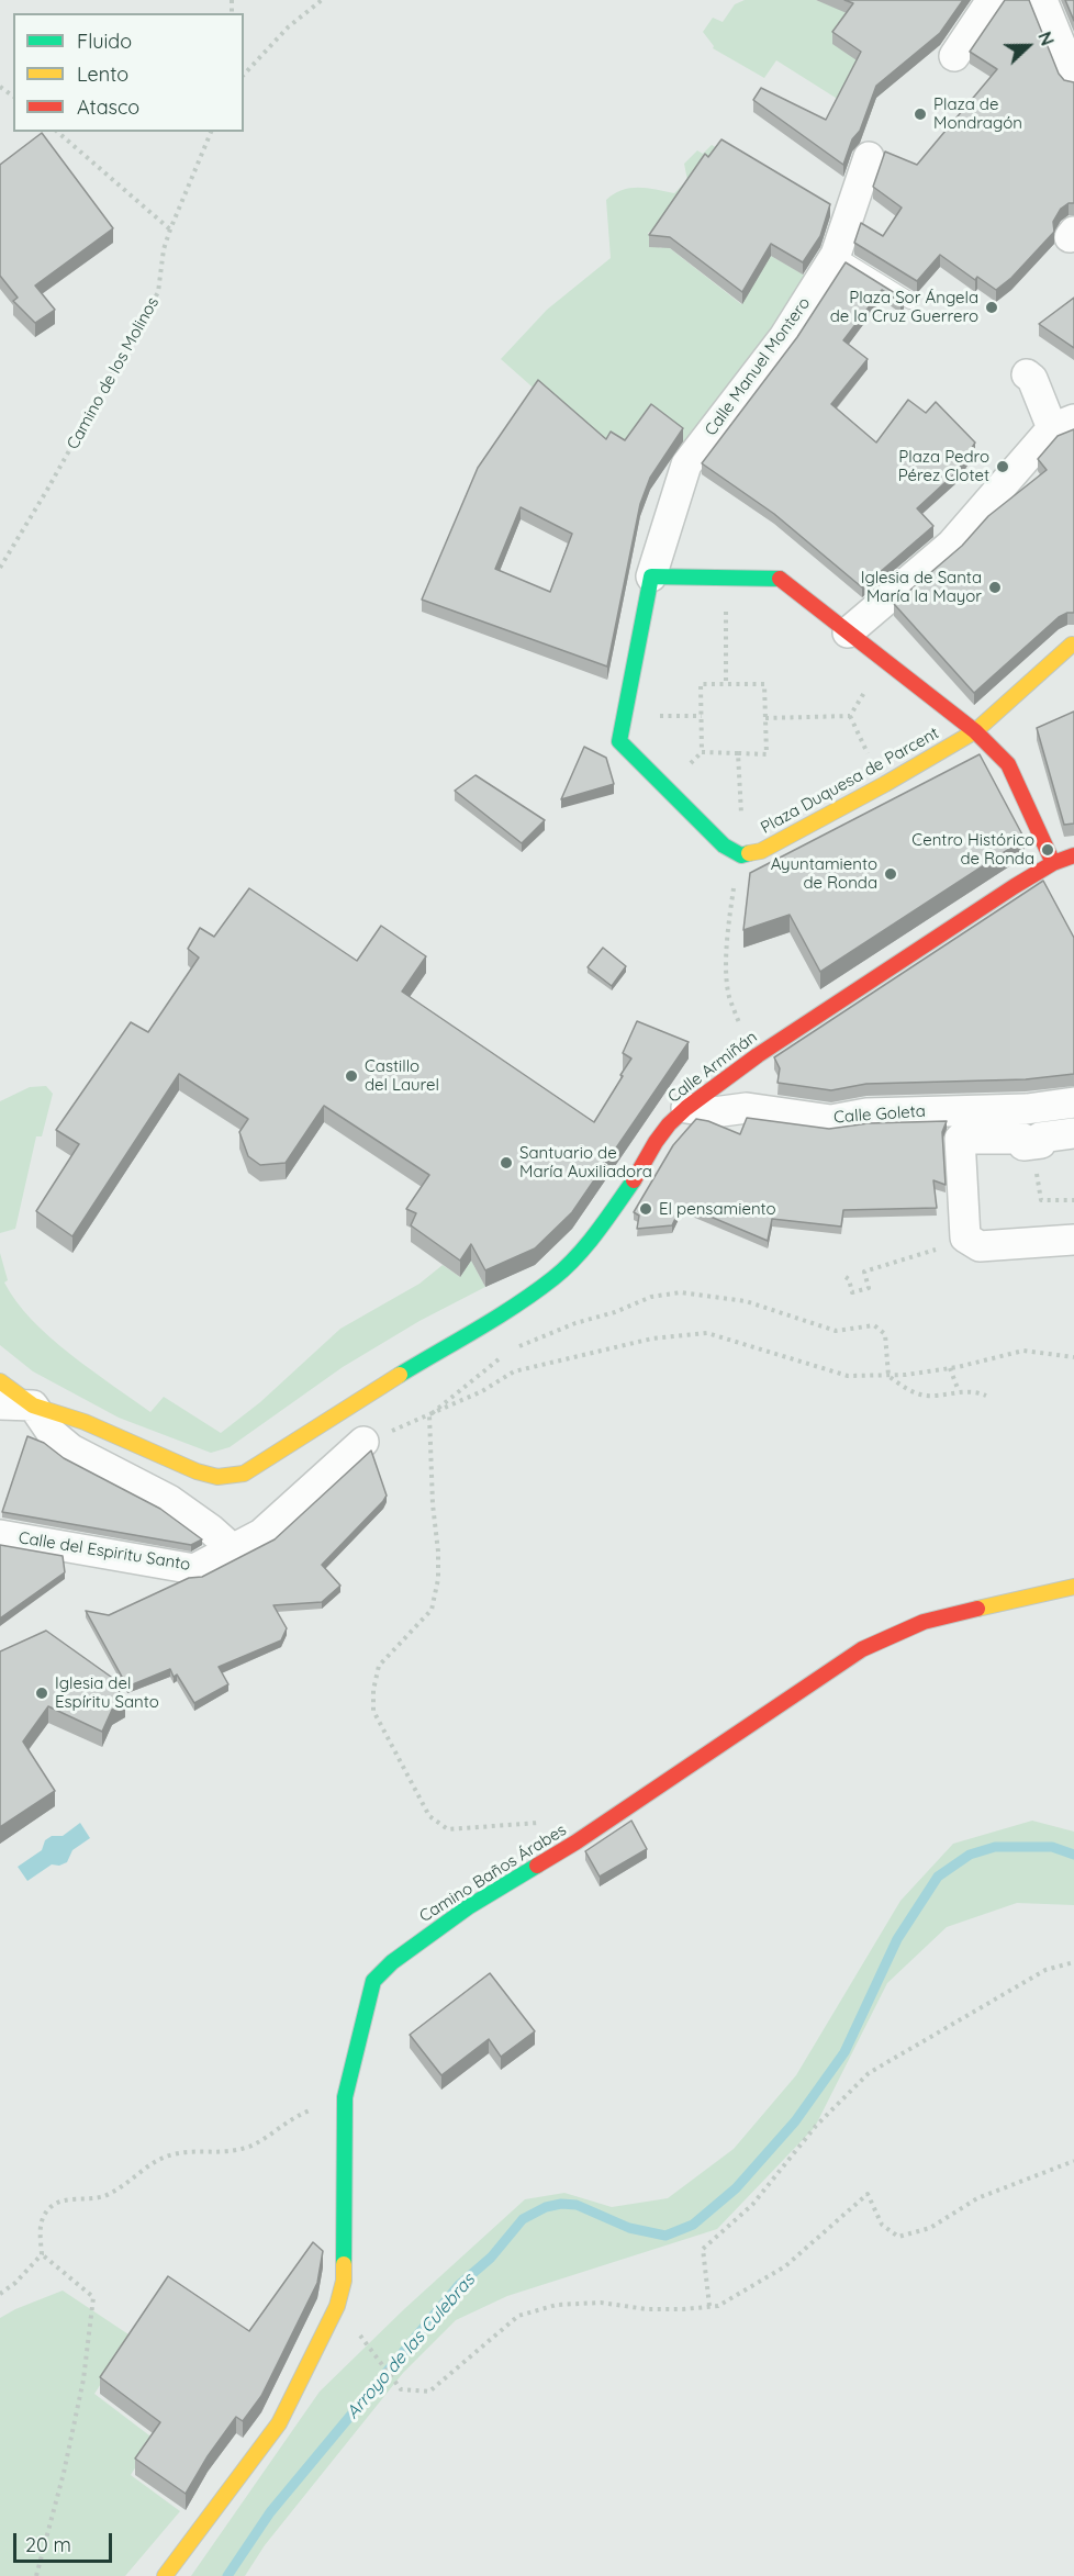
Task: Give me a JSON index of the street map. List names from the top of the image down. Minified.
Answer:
{"streets":{"street":["Calle Manuel Montero","Plaza Duquesa de Parcent","Calle Armiñán","Calle Goleta","Calle del Espiritu Santo","Camino Baños Árabes"],"path":["Camino de los Molinos"]},"crossings":[["Calle Manuel Montero","Plaza Duquesa de Parcent"],["Plaza Duquesa de Parcent","Calle Armiñán"],["Calle Armiñán","Calle Goleta"]],"water":["Arroyo de las Culebras"],"places":["Plaza de Mondragón","Plaza Sor Ángela de la Cruz Guerrero","Plaza Pedro Pérez Clotet","Iglesia de Santa María la Mayor","Centro Histórico de Ronda","Ayuntamiento de Ronda","Castillo del Laurel","Santuario de María Auxiliadora","El pensamiento","Iglesia del Espíritu Santo"],"legend":["Fluido","Lento","Atasco"],"scale_bar":"20 m","north":"right"}
